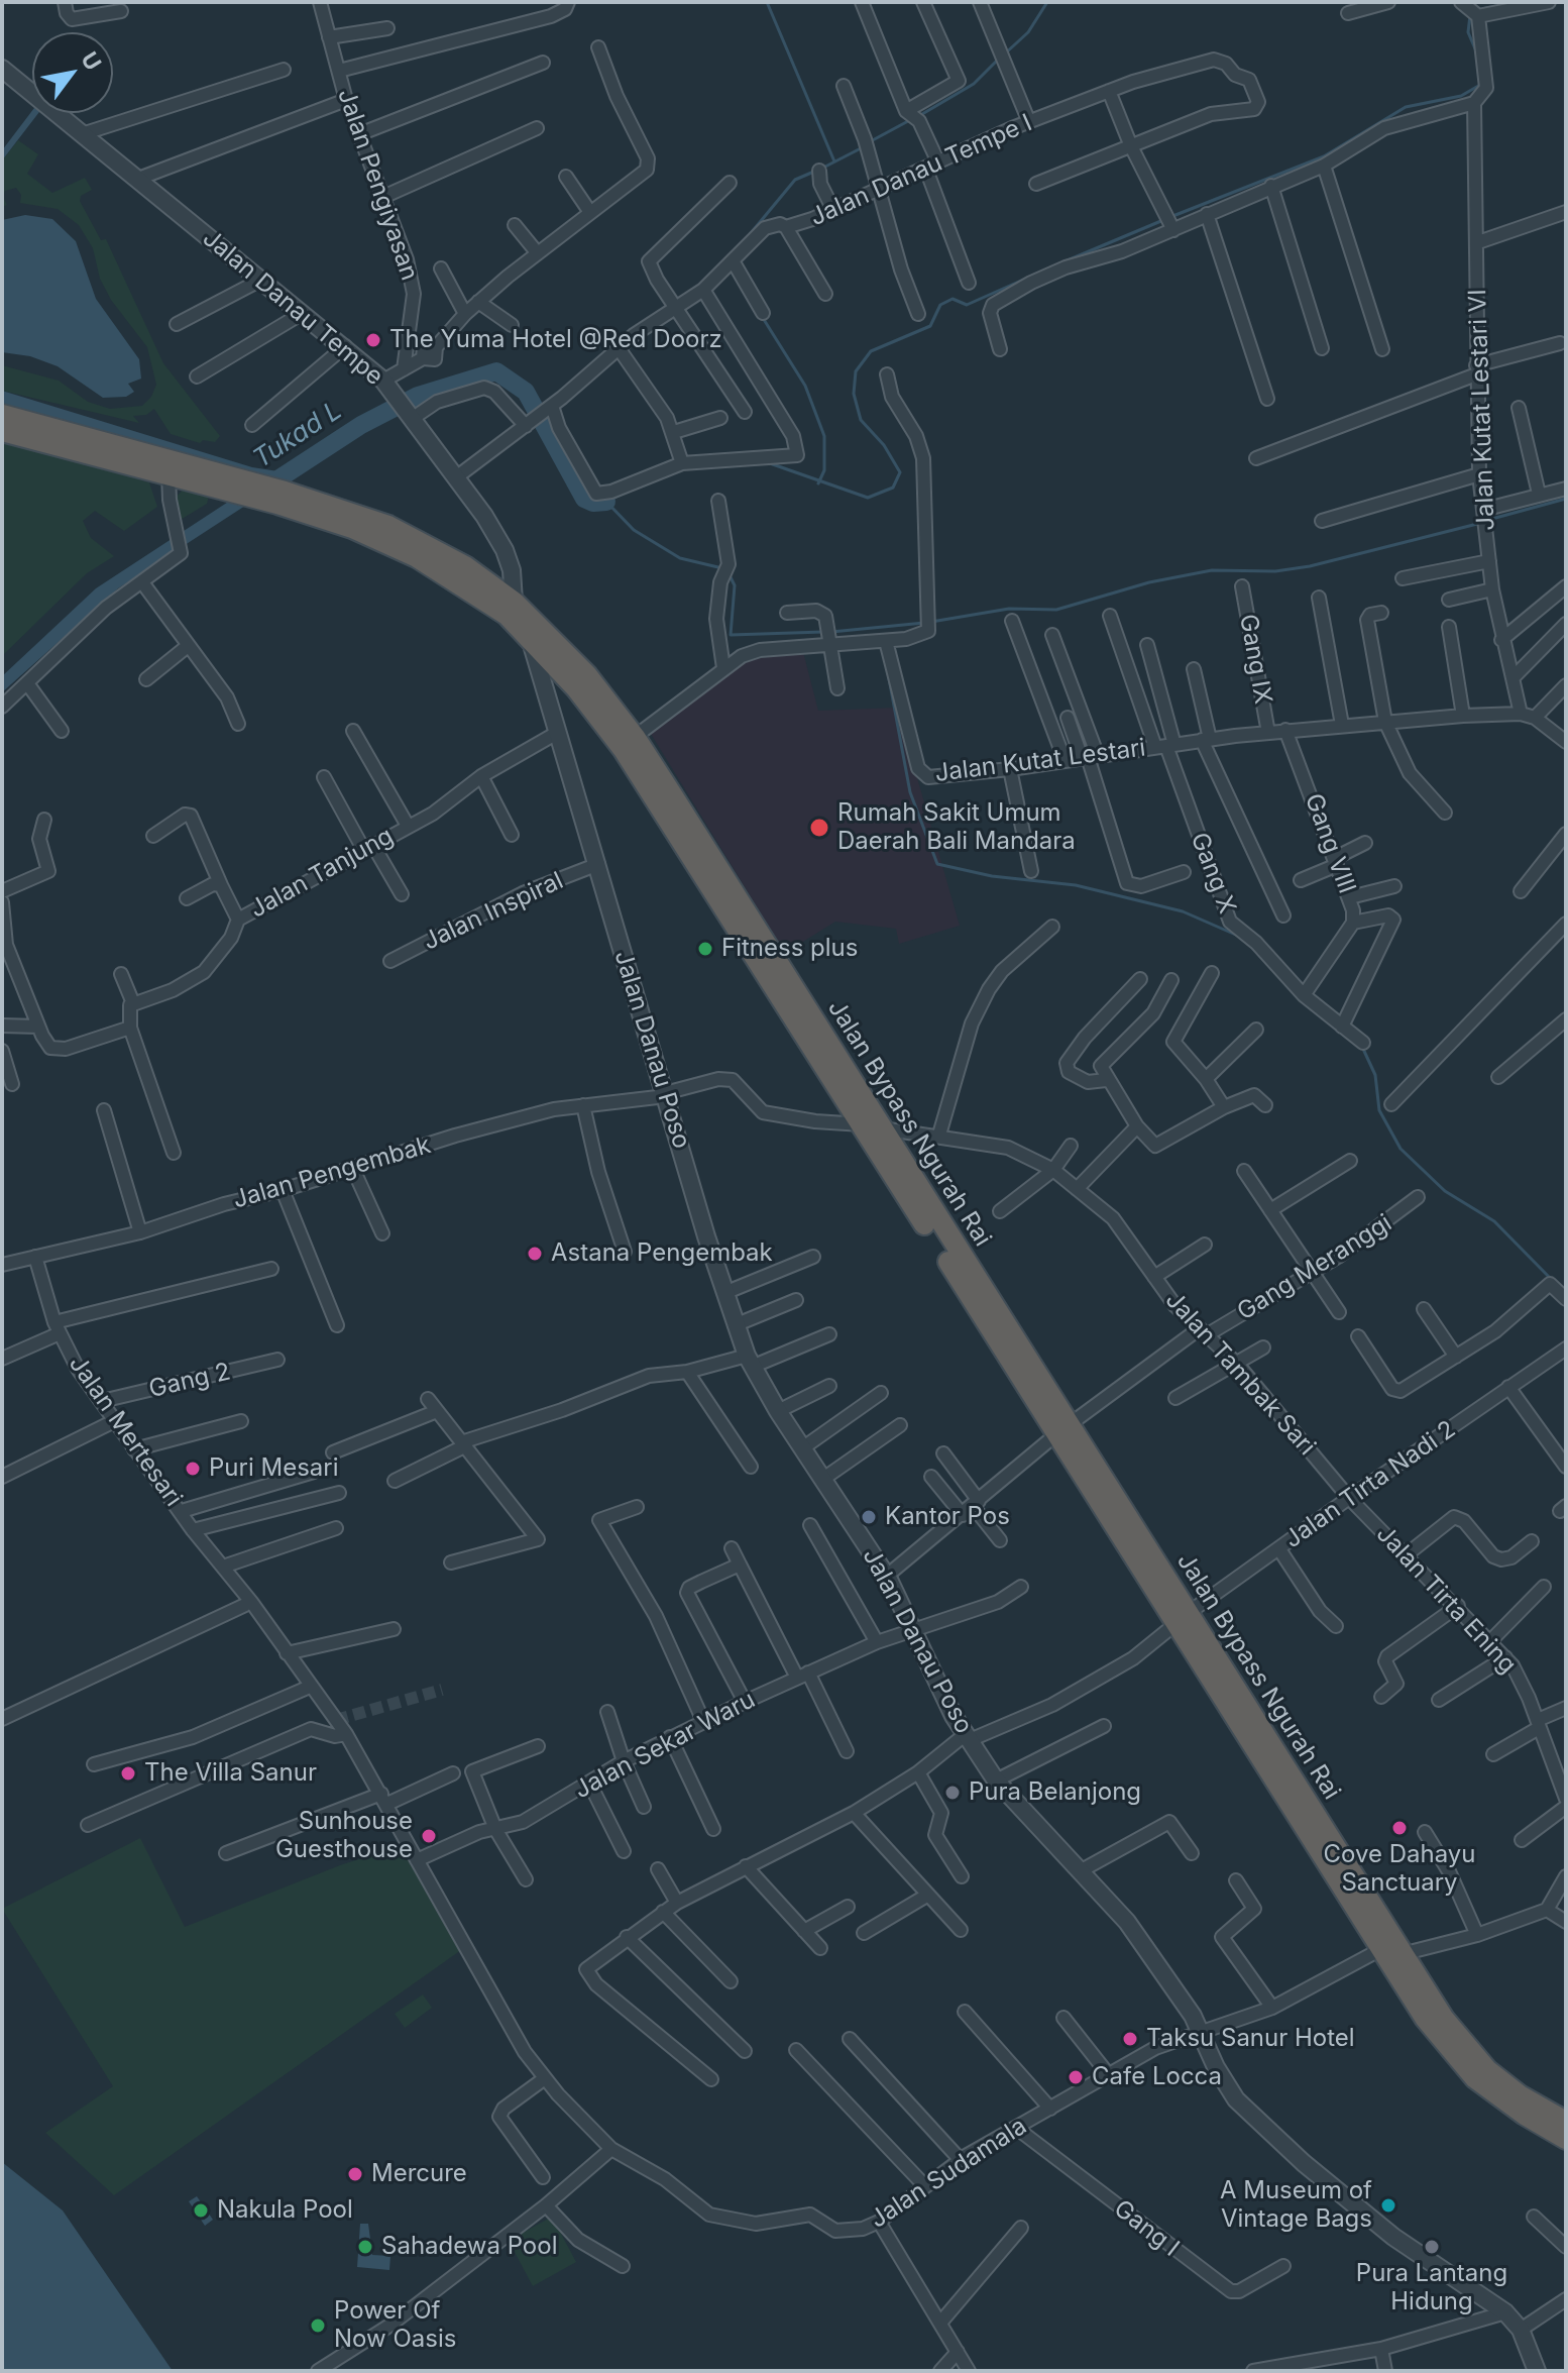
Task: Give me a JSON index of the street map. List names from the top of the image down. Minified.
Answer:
{"streets":{"highway":["Jalan Bypass Ngurah Rai"],"street":["Jalan Danau Tempe I","Jalan Pengiyasan","Jalan Danau Tempe","Jalan Kutat Lestari VI","Gang IX","Jalan Kutat Lestari","Gang VIII","Jalan Tanjung","Gang X","Jalan Inspiral","Jalan Danau Poso","Jalan Pengembak","Gang Meranggi","Jalan Tambak Sari","Gang 2","Jalan Mertesari","Jalan Tirta Nadi 2","Jalan Tirta Ening","Jalan Sekar Waru","Jalan Sudamala","Gang I"]},"crossings":[["Jalan Danau Tempe I","Jalan Danau Tempe"],["Jalan Danau Tempe","Jalan Bypass Ngurah Rai"],["Jalan Kutat Lestari VI","Jalan Kutat Lestari"],["Gang IX","Jalan Kutat Lestari"],["Jalan Kutat Lestari","Gang VIII"],["Jalan Kutat Lestari","Gang X"],["Gang VIII","Gang X"],["Jalan Tanjung","Jalan Danau Poso"],["Jalan Inspiral","Jalan Danau Poso"],["Jalan Danau Poso","Jalan Bypass Ngurah Rai"],["Jalan Danau Poso","Jalan Pengembak"],["Jalan Danau Poso","Gang Meranggi"],["Jalan Danau Poso","Jalan Tirta Nadi 2"],["Jalan Danau Poso","Jalan Sekar Waru"],["Jalan Danau Poso","Jalan Sudamala"],["Jalan Bypass Ngurah Rai","Jalan Pengembak"],["Jalan Bypass Ngurah Rai","Gang Meranggi"],["Jalan Bypass Ngurah Rai","Jalan Tambak Sari"],["Jalan Bypass Ngurah Rai","Jalan Tirta Nadi 2"],["Jalan Bypass Ngurah Rai","Jalan Sudamala"],["Jalan Pengembak","Jalan Tambak Sari"],["Jalan Pengembak","Jalan Mertesari"],["Gang Meranggi","Jalan Tambak Sari"],["Jalan Tambak Sari","Jalan Tirta Nadi 2"],["Jalan Tambak Sari","Jalan Tirta Ening"],["Gang 2","Jalan Mertesari"],["Jalan Mertesari","Jalan Sekar Waru"],["Jalan Mertesari","Jalan Sudamala"],["Jalan Tirta Nadi 2","Jalan Tirta Ening"],["Jalan Sekar Waru","Jalan Sudamala"],["Jalan Sudamala","Gang I"]],"water":["Tukad L"],"places":["The Yuma Hotel @Red Doorz","Rumah Sakit Umum Daerah Bali Mandara","Fitness plus","Astana Pengembak","Puri Mesari","Kantor Pos","The Villa Sanur","Pura Belanjong","Cove Dahayu Sanctuary","Sunhouse Guesthouse","Taksu Sanur Hotel","Cafe Locca","Mercure","A Museum of Vintage Bags","Nakula Pool","Sahadewa Pool","Pura Lantang Hidung","Power Of Now Oasis"],"north":"top right"}
